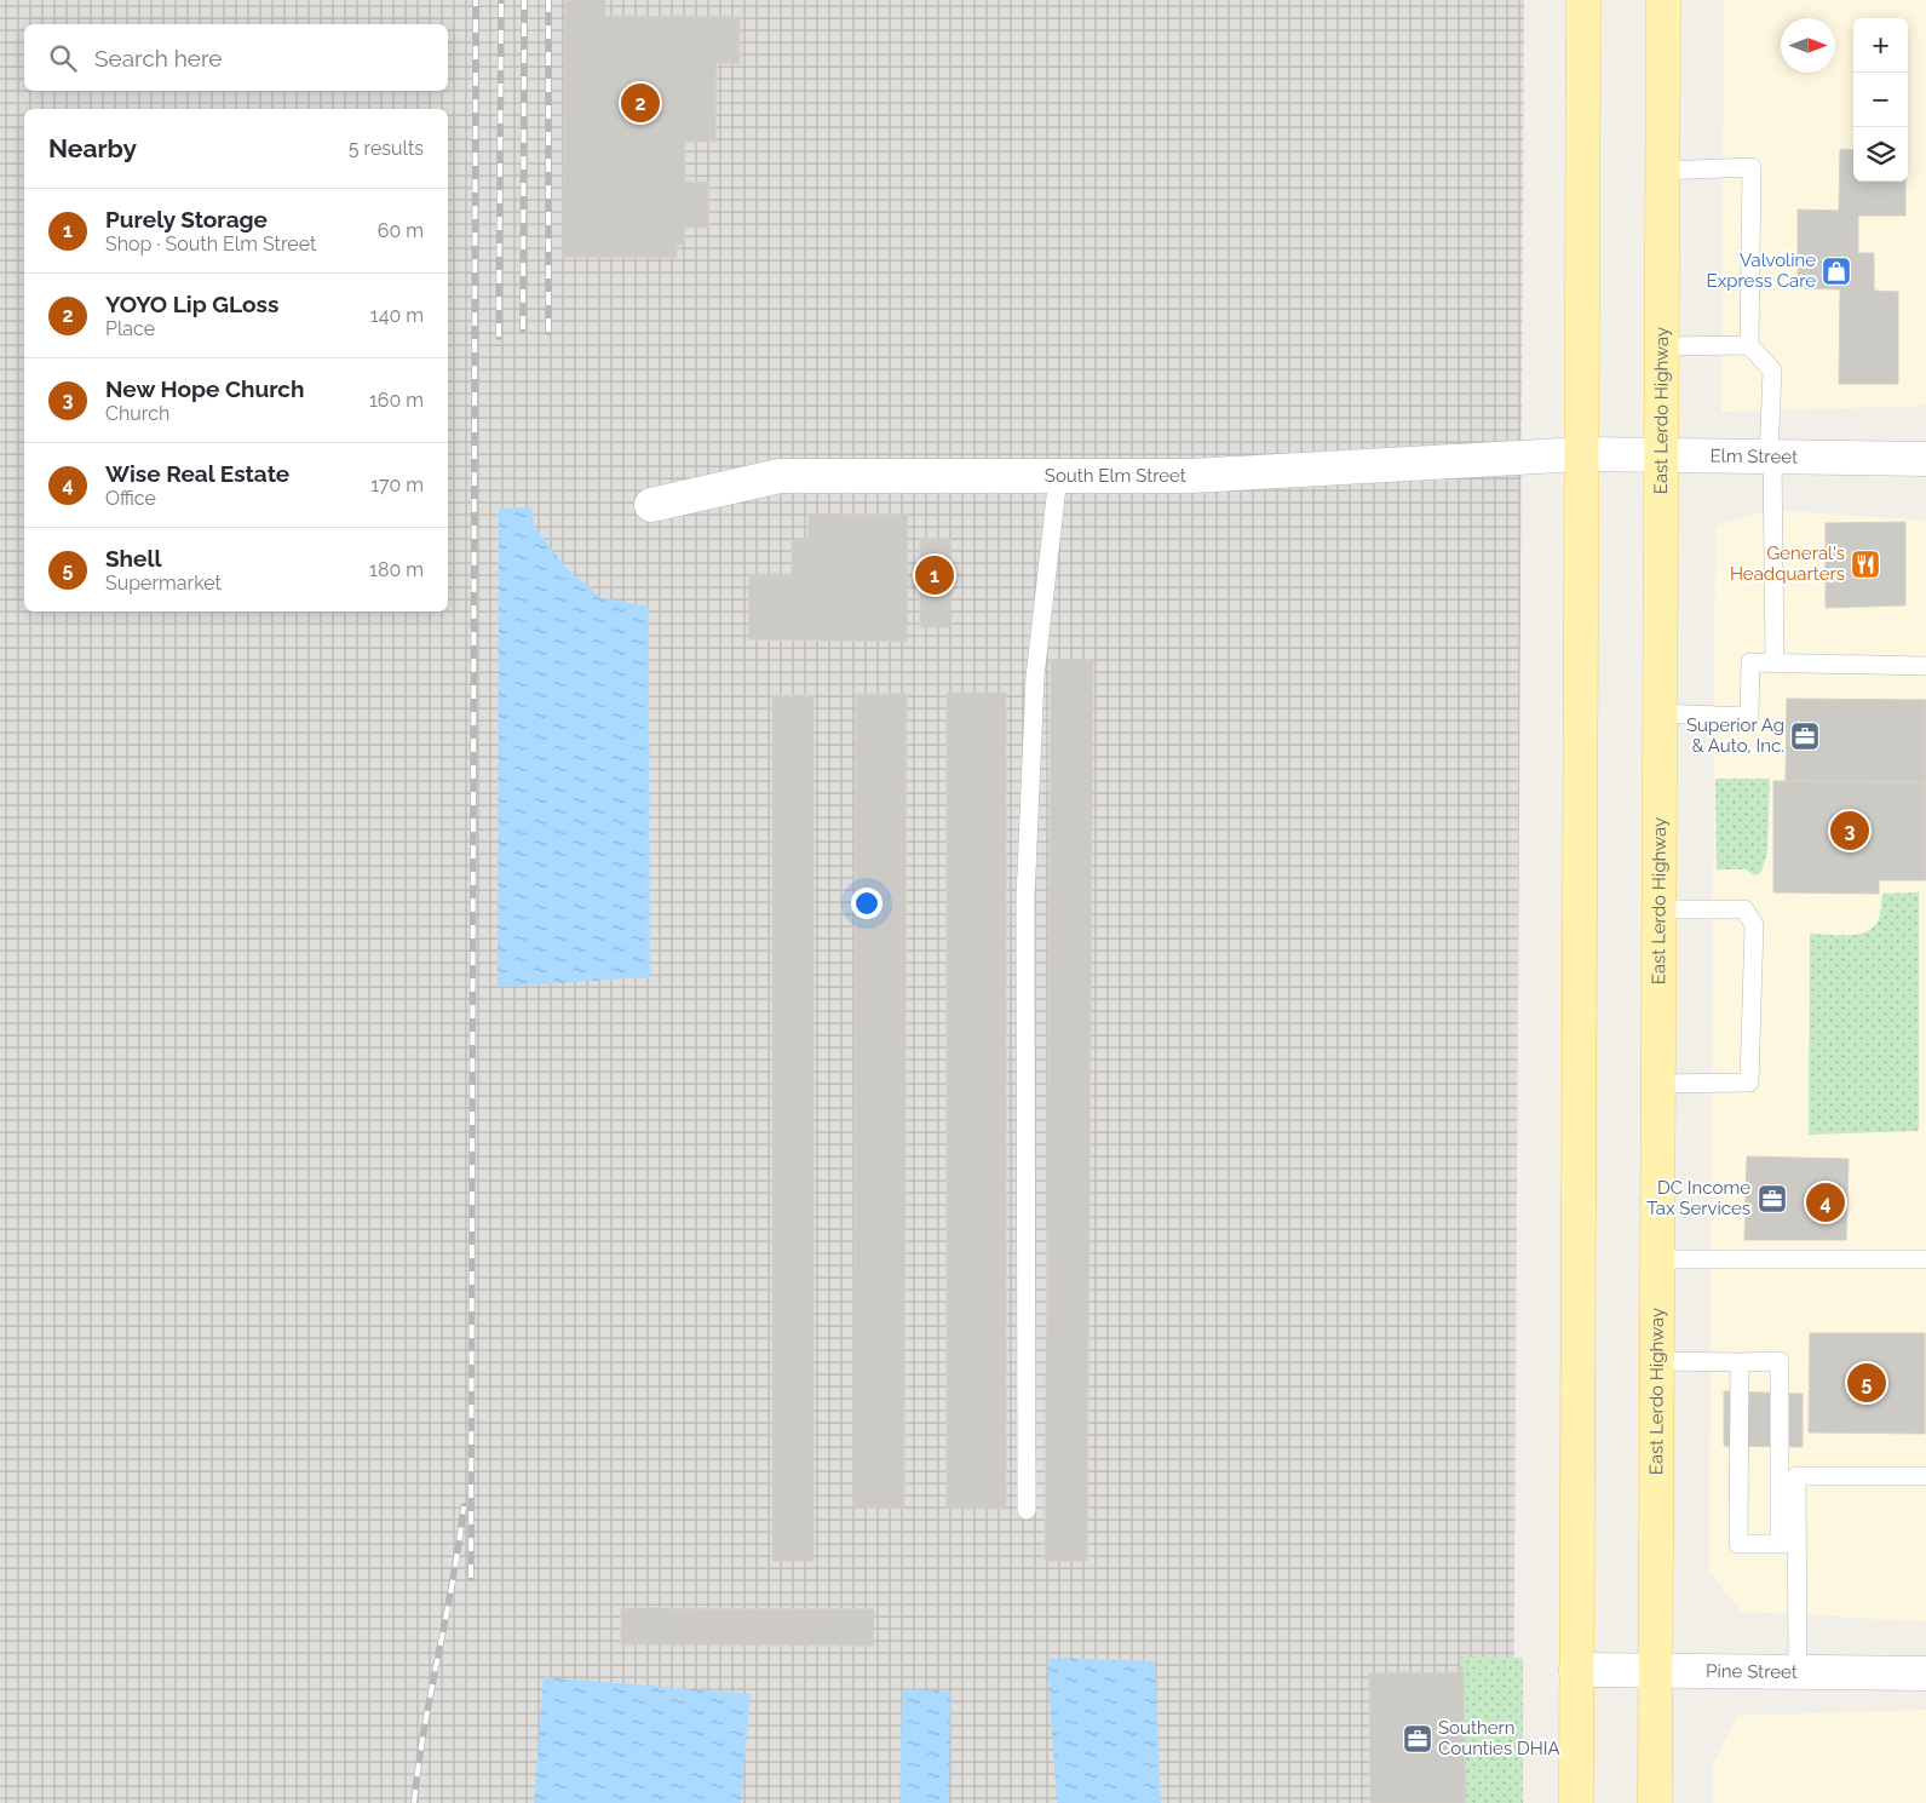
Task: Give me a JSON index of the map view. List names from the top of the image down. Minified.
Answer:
{"streets":{"main road":["East Lerdo Highway"],"street":["Elm Street","South Elm Street","Pine Street"]},"crossings":[["East Lerdo Highway","Elm Street"],["East Lerdo Highway","Pine Street"],["Elm Street","South Elm Street"]],"places":{"shop":["Valvoline Express Care"],"restaurant":["General's Headquarters"],"office":["Superior Ag & Auto, Inc.","DC Income Tax Services","Southern Counties DHIA"]},"north":"right","page":{"map_buttons":["+","−"],"search":"Search here","pins":["2","1","3","4","5"],"heading":["Nearby","5 results"],"list":[{"mark":"1","name":"Purely Storage","note":"Shop · South Elm Street","value":"60 m"},{"mark":"2","name":"YOYO Lip GLoss","note":"Place","value":"140 m"},{"mark":"3","name":"New Hope Church","note":"Church","value":"160 m"},{"mark":"4","name":"Wise Real Estate","note":"Office","value":"170 m"},{"mark":"5","name":"Shell","note":"Supermarket","value":"180 m"}]}}
